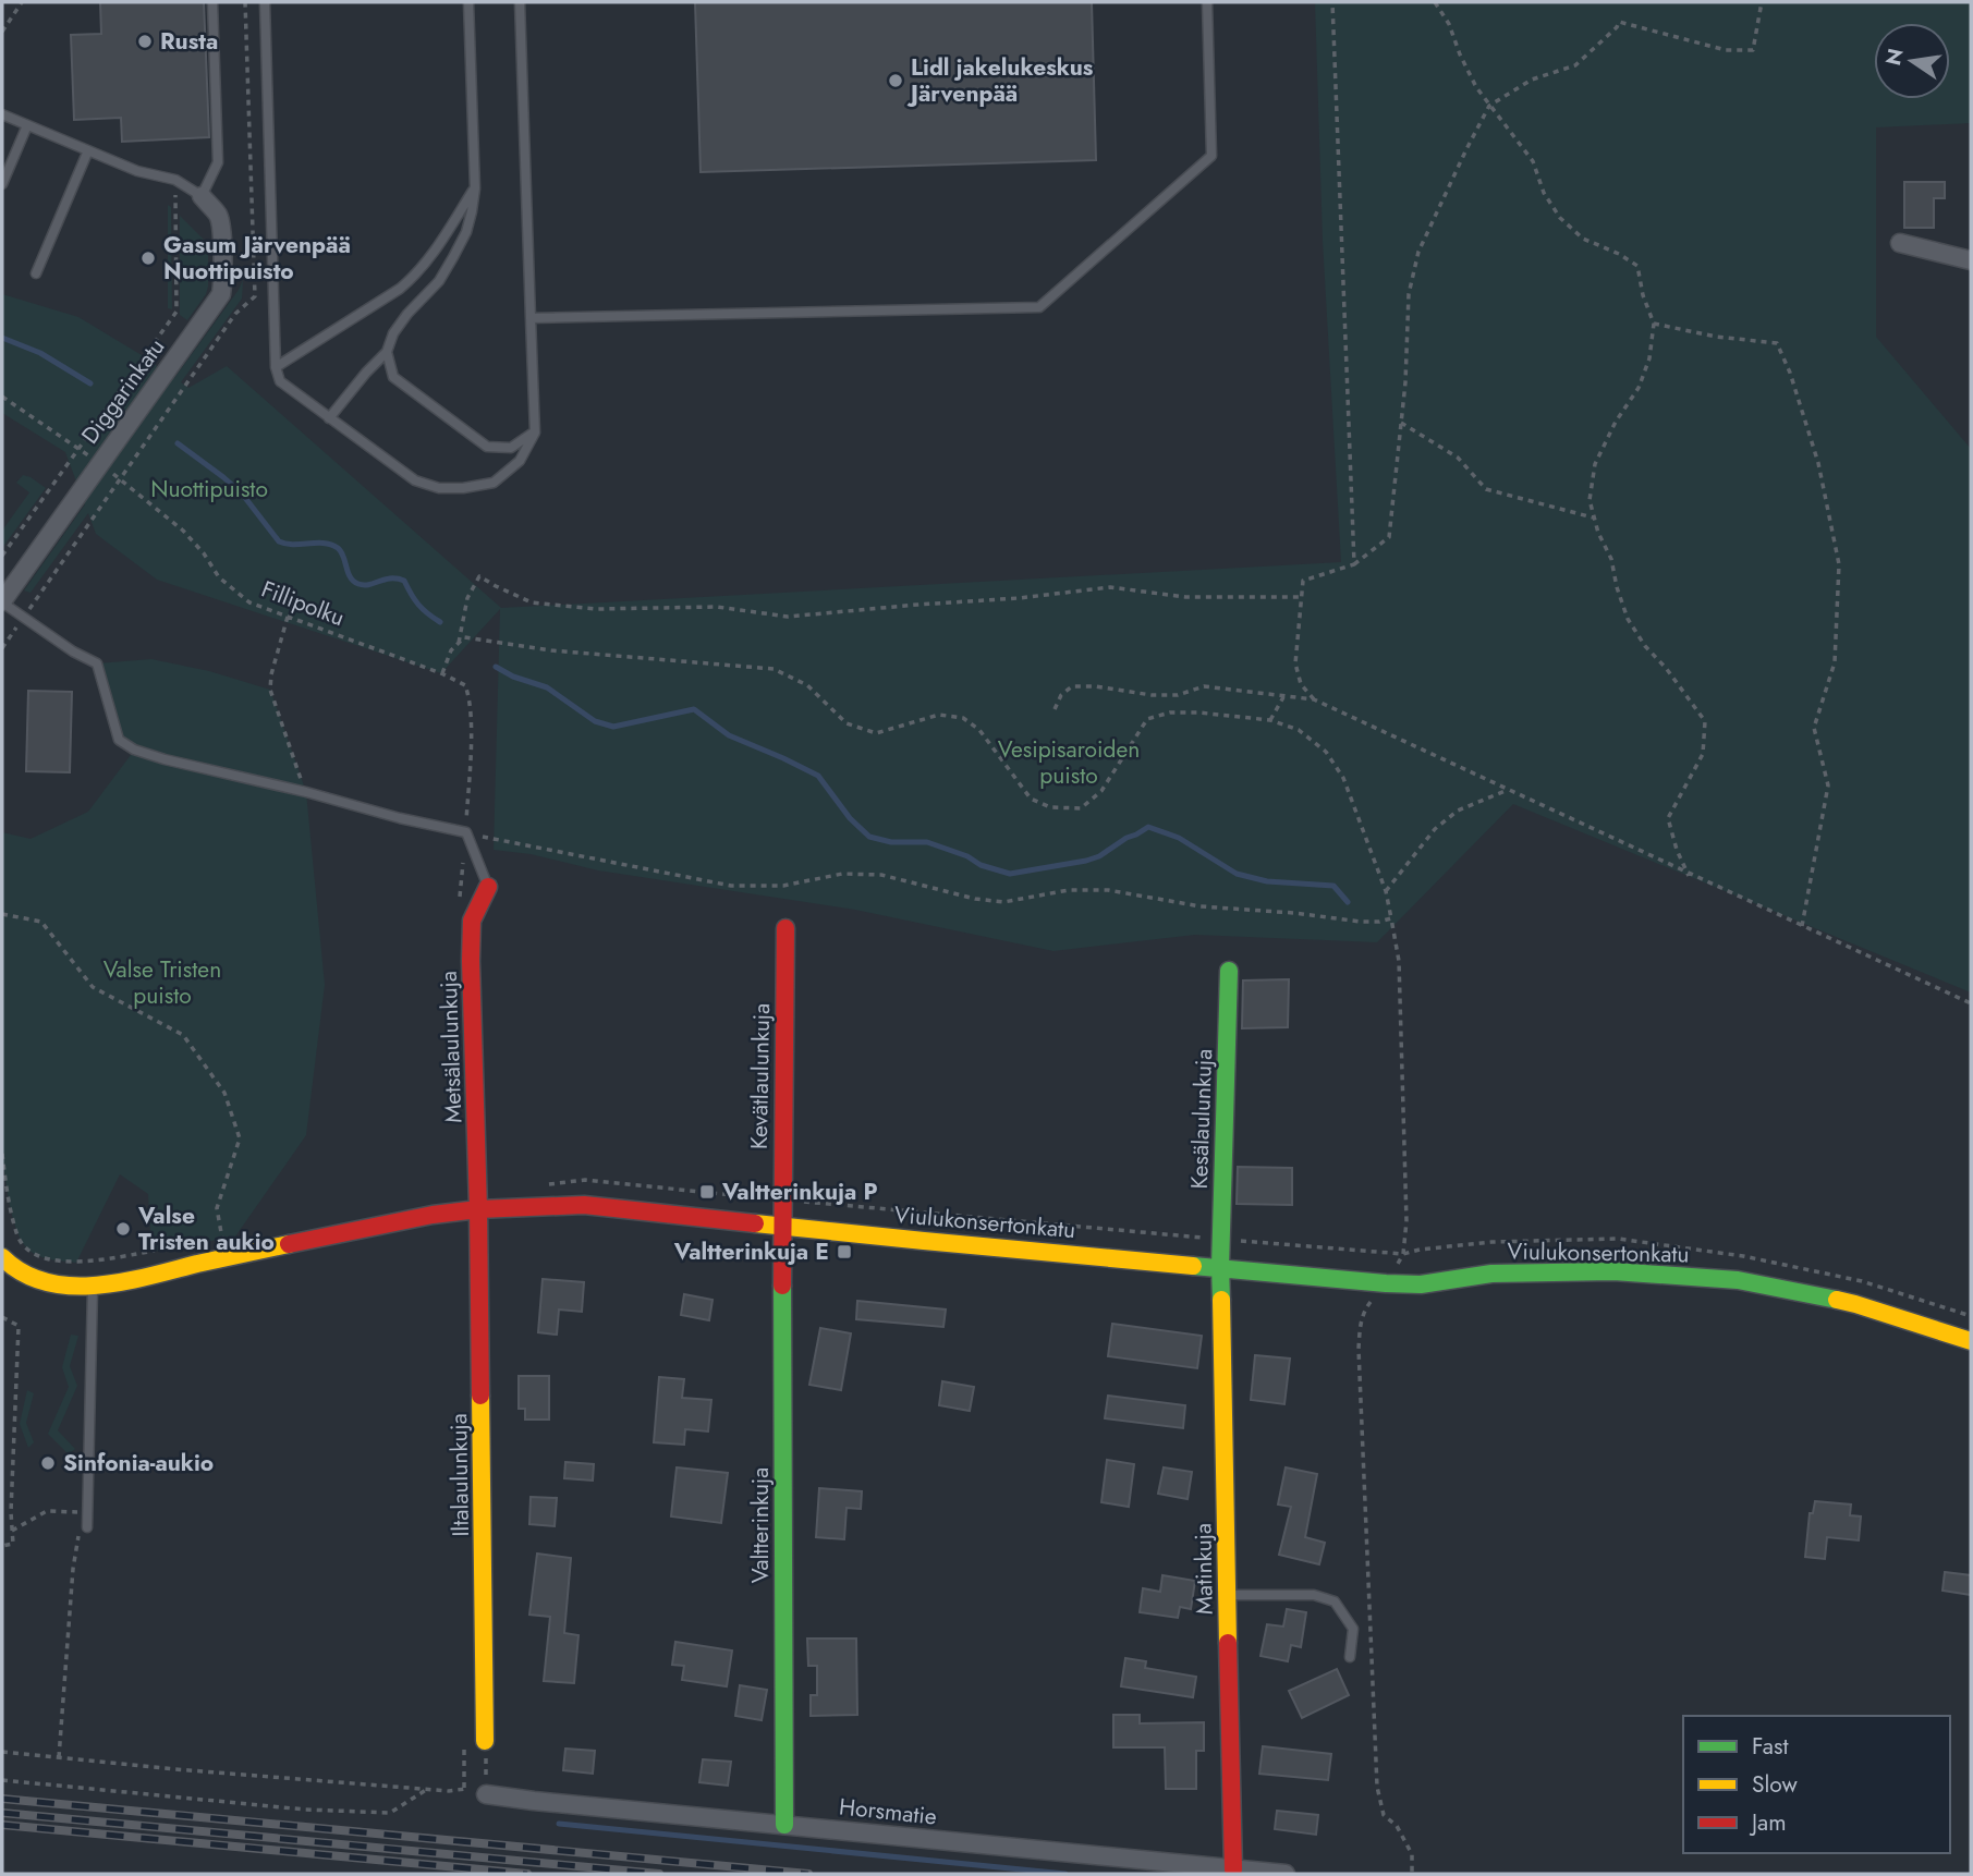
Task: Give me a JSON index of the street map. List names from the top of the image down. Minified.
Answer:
{"streets":{"street":["Diggarinkatu","Metsälaulunkuja","Kevätlaulunkuja","Kesälaulunkuja","Viulukonsertonkatu","Iltalaulunkuja","Valtterinkuja","Matinkuja","Horsmatie"],"path":["Fillipolku"]},"crossings":[["Diggarinkatu","Fillipolku"],["Metsälaulunkuja","Viulukonsertonkatu"],["Metsälaulunkuja","Iltalaulunkuja"],["Kevätlaulunkuja","Viulukonsertonkatu"],["Kevätlaulunkuja","Valtterinkuja"],["Kesälaulunkuja","Viulukonsertonkatu"],["Kesälaulunkuja","Matinkuja"],["Viulukonsertonkatu","Iltalaulunkuja"],["Viulukonsertonkatu","Valtterinkuja"],["Viulukonsertonkatu","Matinkuja"],["Valtterinkuja","Horsmatie"],["Matinkuja","Horsmatie"]],"parks":["Nuottipuisto","Vesipisaroiden puisto","Valse Tristen puisto"],"places":{"other":["Rusta","Lidl jakelukeskus Järvenpää","Gasum Järvenpää Nuottipuisto","Valse Tristen aukio","Sinfonia-aukio"],"transit":["Valtterinkuja P","Valtterinkuja E"]},"legend":["Fast","Slow","Jam"],"north":"left"}
